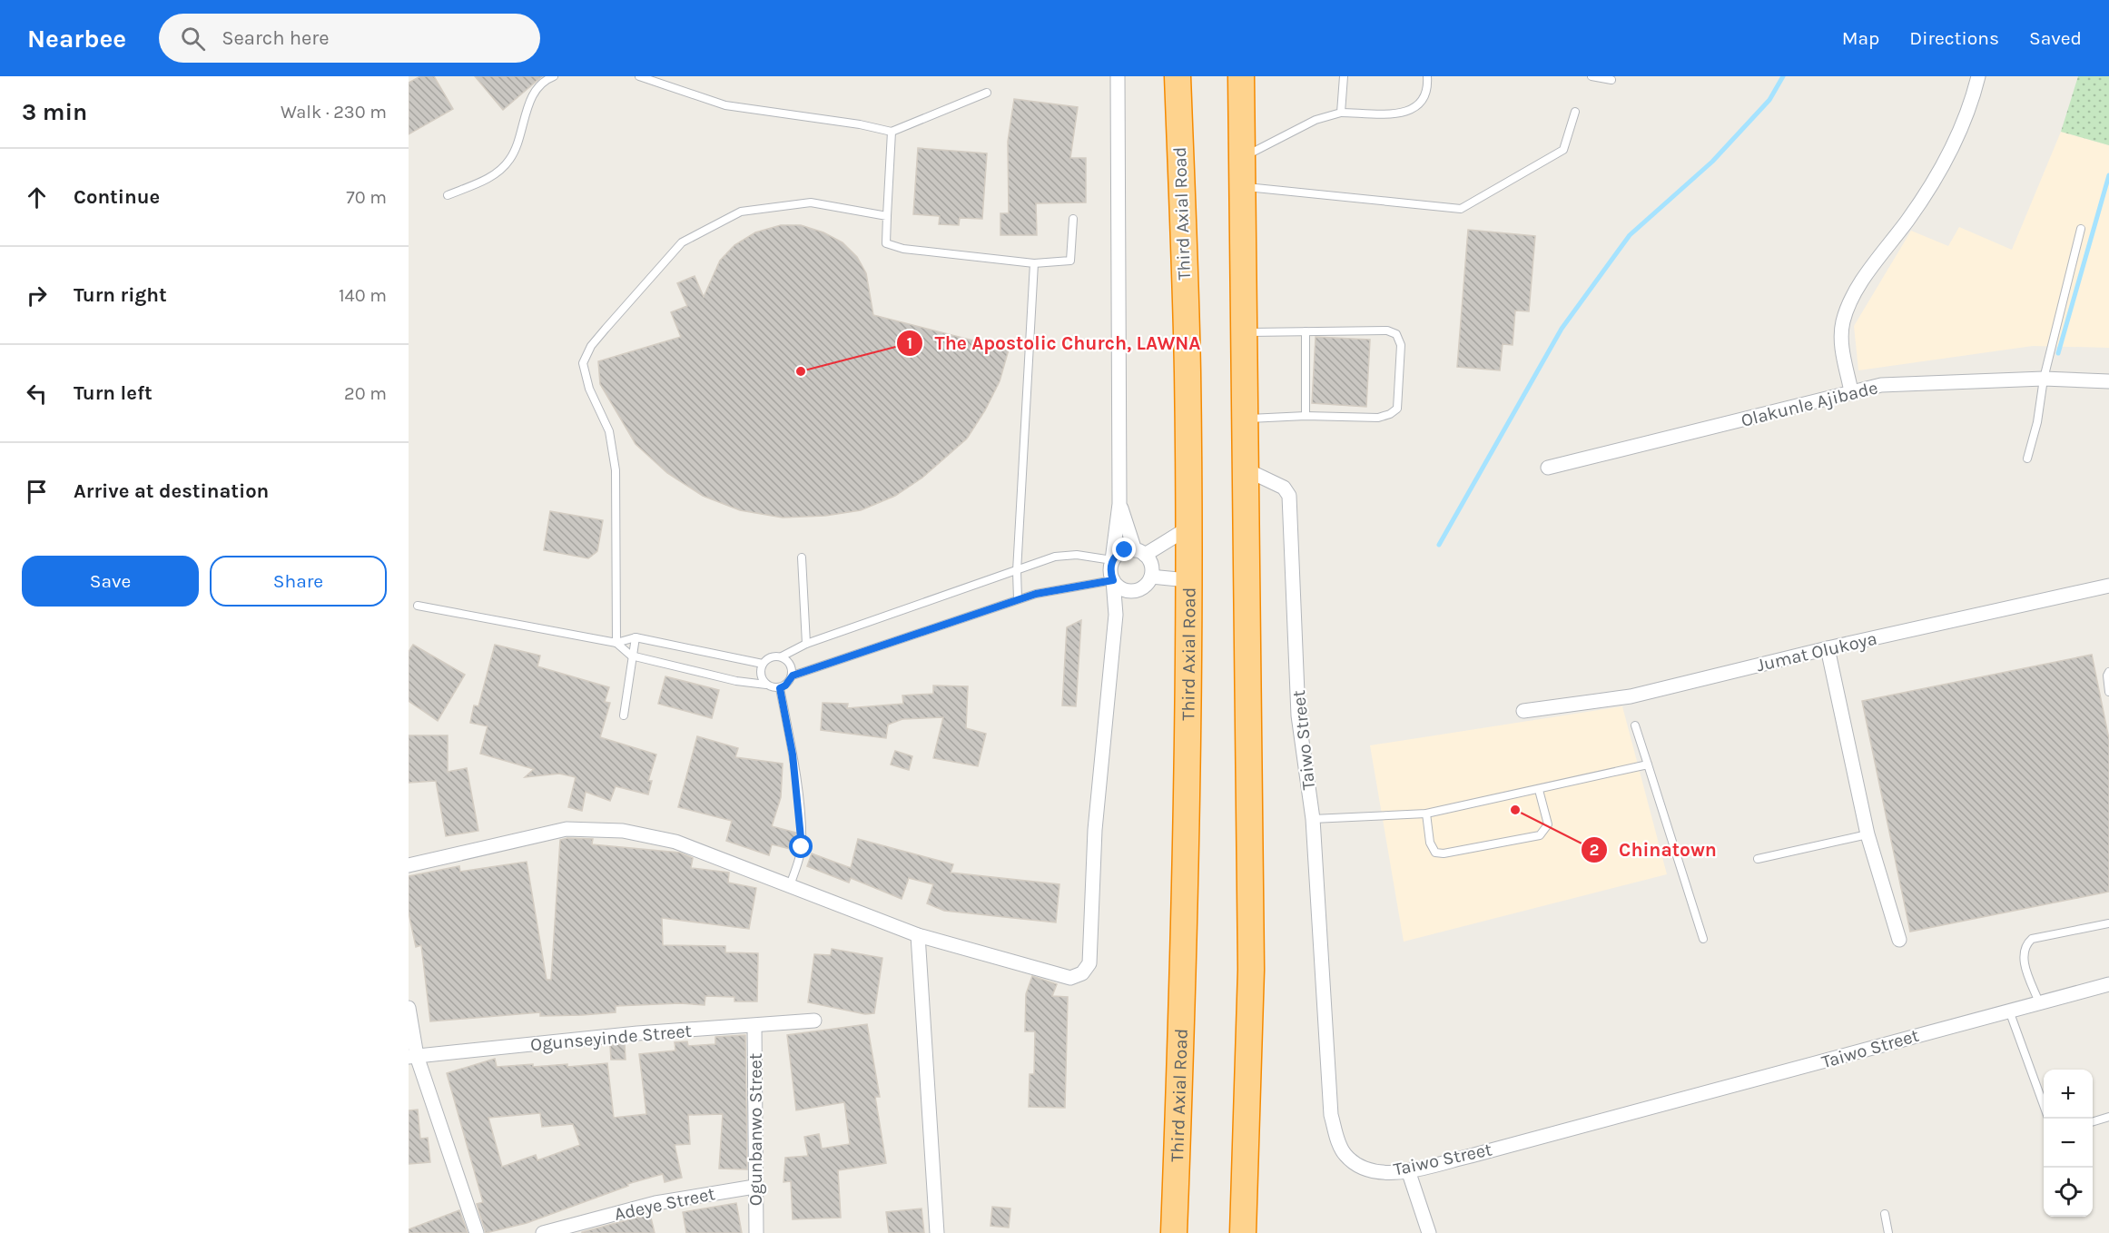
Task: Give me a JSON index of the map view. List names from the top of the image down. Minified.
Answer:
{"streets":{"highway":["Third Axial Road"],"street":["Olakunle Ajibade","Jumat Olukoya","Taiwo Street","Ogunseyinde Street","Ogunbanwo Street","Adeye Street"]},"crossings":[["Ogunseyinde Street","Ogunbanwo Street"],["Ogunbanwo Street","Adeye Street"]],"places":["The Apostolic Church, LAWNA","Chinatown"],"page":{"header":"Nearbee","search":"Search here","nav":["Map","Directions","Saved"],"heading":["3 min","Walk · 230 m"],"list":[["Continue","70 m"],["Turn right","140 m"],["Turn left","20 m"],"Arrive at destination"],"buttons":["Save","Share"],"map_buttons":["+","−"]}}
